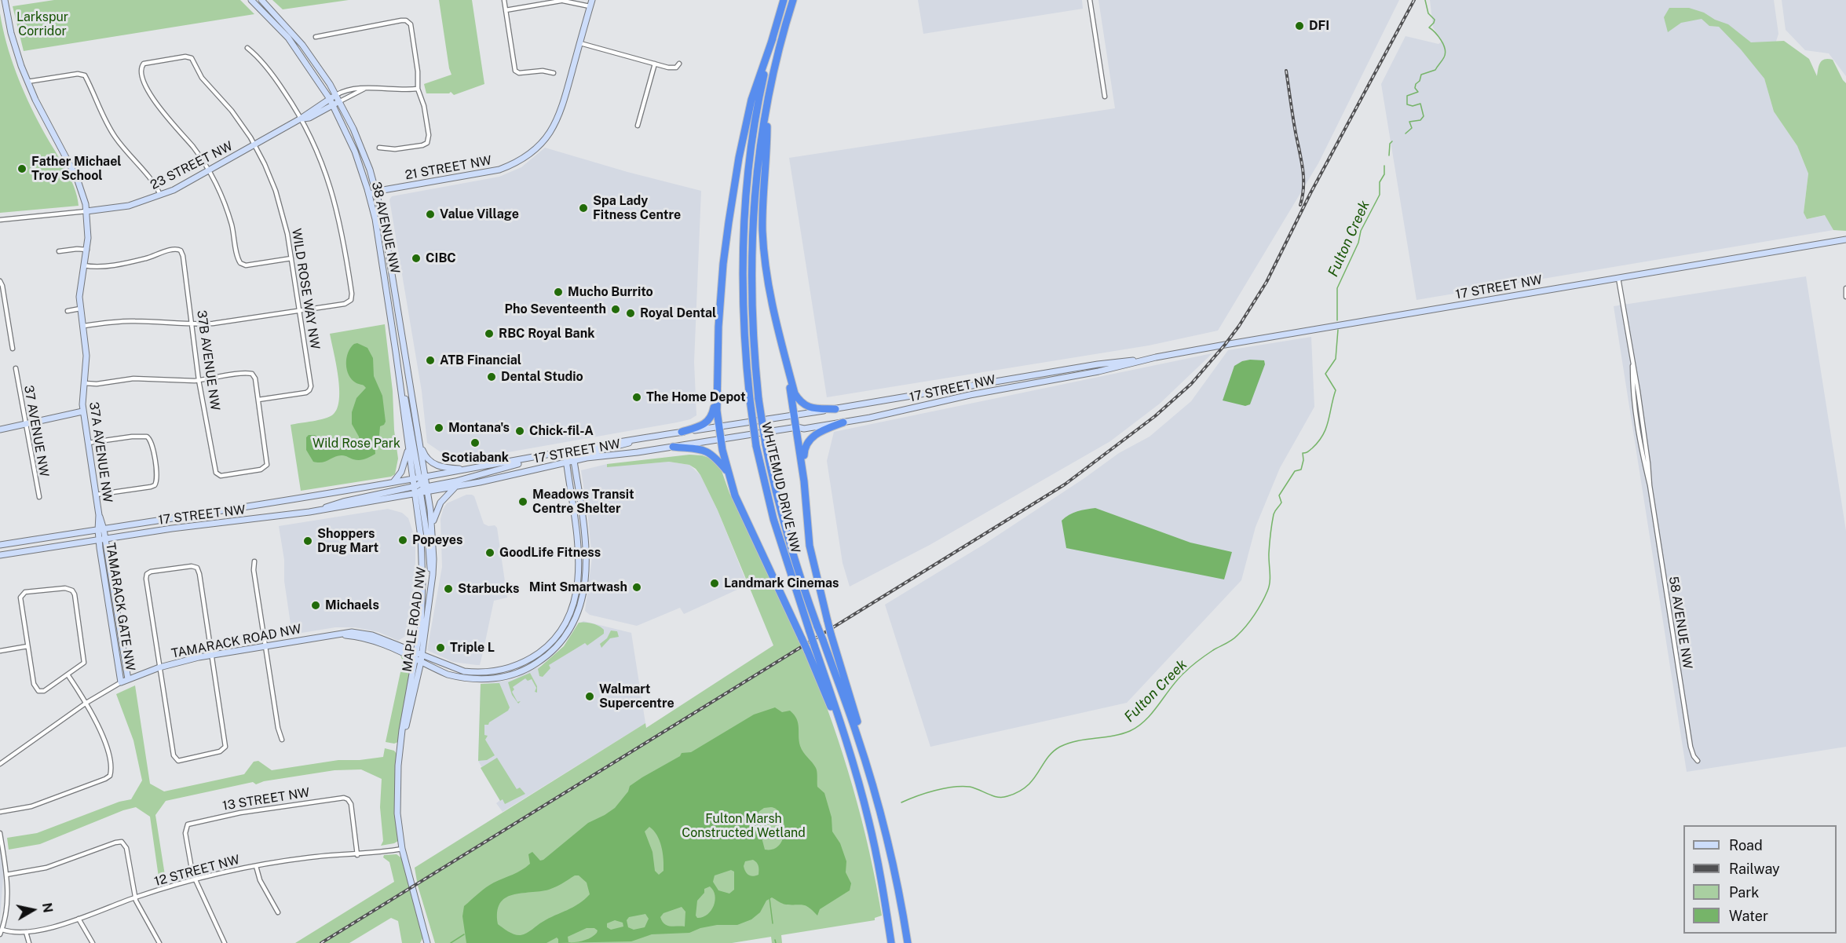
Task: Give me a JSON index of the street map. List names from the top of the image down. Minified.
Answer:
{"streets":{"highway":["WHITEMUD DRIVE NW"],"main road":["23 STREET NW","21 STREET NW","38 AVENUE NW","17 STREET NW","37A AVENUE NW","TAMARACK GATE NW","MAPLE ROAD NW","TAMARACK ROAD NW"],"street":["WILD ROSE WAY NW","37B AVENUE NW","37 AVENUE NW","58 AVENUE NW","13 STREET NW","12 STREET NW"]},"crossings":[["23 STREET NW","38 AVENUE NW"],["23 STREET NW","WILD ROSE WAY NW"],["23 STREET NW","37A AVENUE NW"],["21 STREET NW","38 AVENUE NW"],["38 AVENUE NW","17 STREET NW"],["38 AVENUE NW","MAPLE ROAD NW"],["17 STREET NW","37A AVENUE NW"],["17 STREET NW","TAMARACK GATE NW"],["17 STREET NW","MAPLE ROAD NW"],["17 STREET NW","58 AVENUE NW"],["WILD ROSE WAY NW","37B AVENUE NW"],["37B AVENUE NW","37A AVENUE NW"],["37A AVENUE NW","TAMARACK GATE NW"],["TAMARACK GATE NW","TAMARACK ROAD NW"],["MAPLE ROAD NW","TAMARACK ROAD NW"],["MAPLE ROAD NW","12 STREET NW"],["13 STREET NW","12 STREET NW"]],"water":["Fulton Creek"],"parks":["Larkspur Corridor","Wild Rose Park","Fulton Marsh Constructed Wetland"],"places":["DFI","Father Michael Troy School","Spa Lady Fitness Centre","Value Village","CIBC","Mucho Burrito","Pho Seventeenth","Royal Dental","RBC Royal Bank","ATB Financial","Dental Studio","The Home Depot","Montana's","Chick-fil-A","Scotiabank","Meadows Transit Centre Shelter","Popeyes","Shoppers Drug Mart","GoodLife Fitness","Landmark Cinemas","Mint Smartwash","Starbucks","Michaels","Triple L","Walmart Supercentre"],"legend":["Road","Railway","Park","Water"],"north":"right"}
